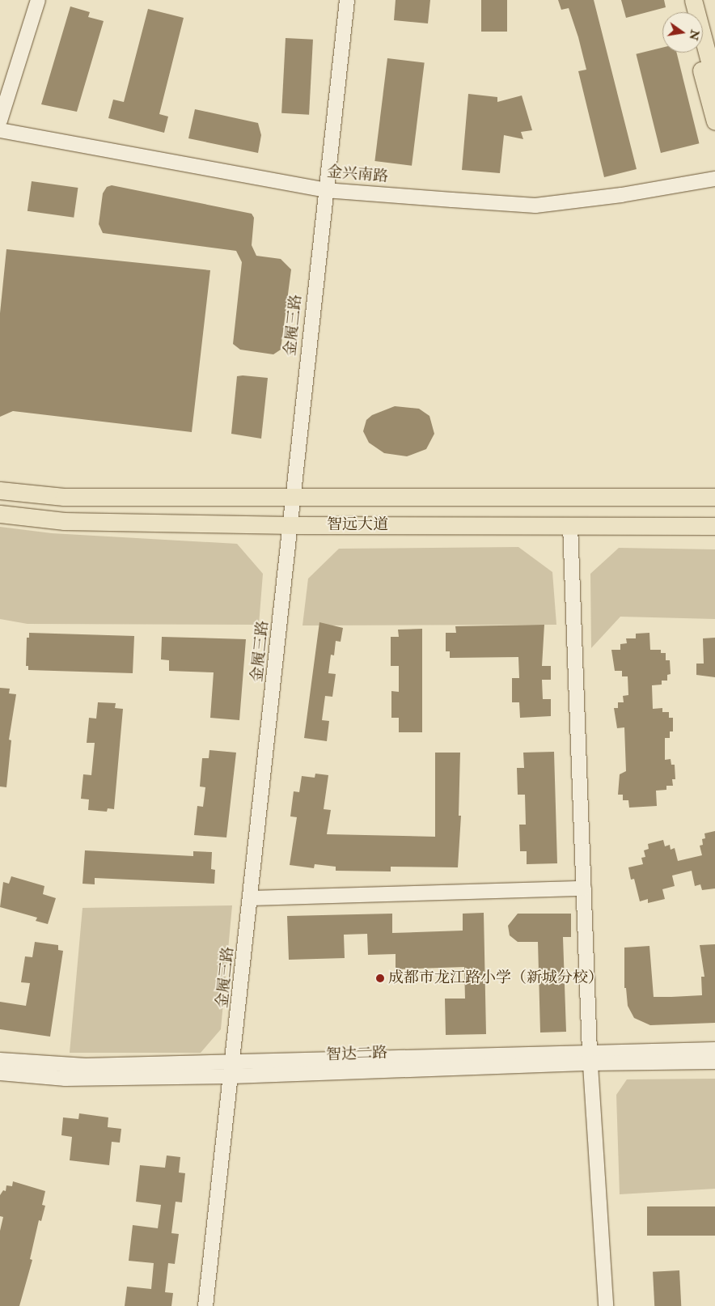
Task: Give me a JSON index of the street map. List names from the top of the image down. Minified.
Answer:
{"streets":{"main road":["智远大道"],"street":["金兴南路","金履三路","智达二路"]},"crossings":[["金兴南路","金履三路"],["金履三路","智远大道"],["金履三路","智达二路"]],"places":["成都市龙江路小学（新城分校）"],"north":"right"}
